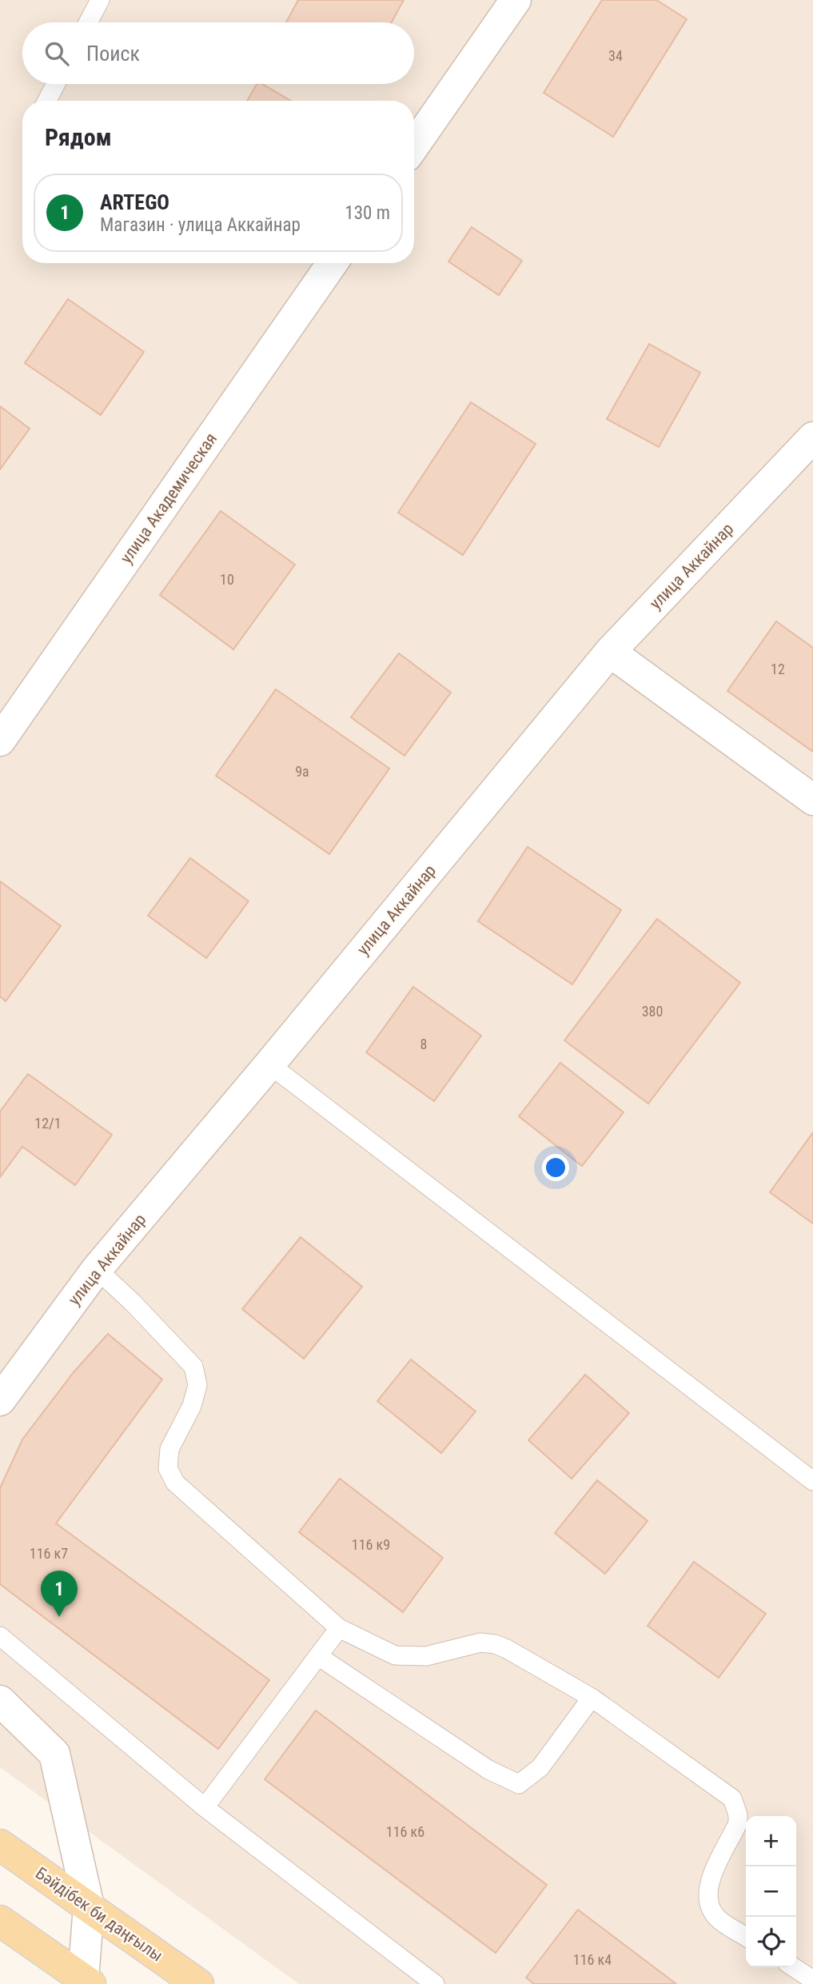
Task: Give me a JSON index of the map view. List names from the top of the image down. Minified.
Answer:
{"streets":{"main road":["Бәйдібек би даңғылы"],"street":["улица Академическая","улица Аккайнар"]},"house_numbers":["34","10","12","9а","380","8","12/1","116 к9","116 к7","116 к6","116 к4"],"page":{"search":"Поиск","heading":"Рядом","list":[{"mark":"1","name":"ARTEGO","note":"Магазин · улица Аккайнар","value":"130 m"}],"pins":"1","map_buttons":["+","−"]}}
